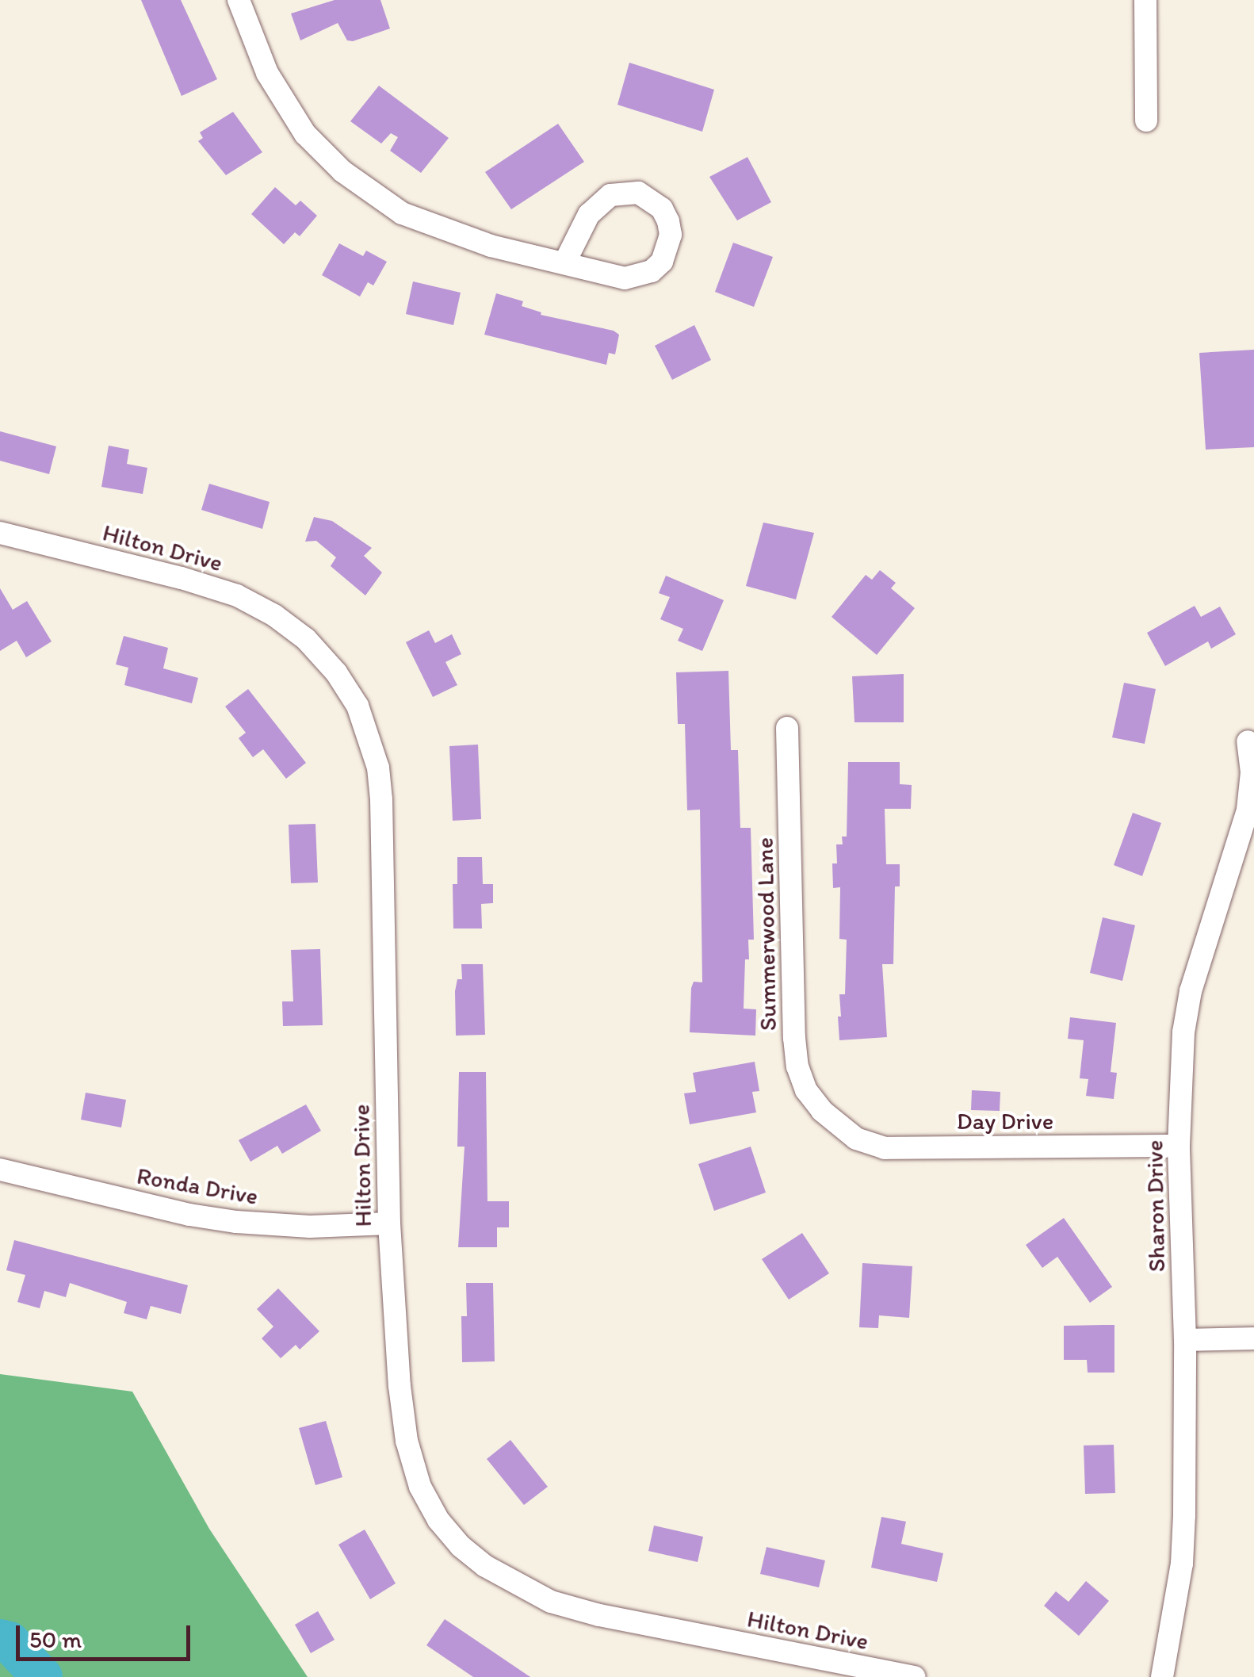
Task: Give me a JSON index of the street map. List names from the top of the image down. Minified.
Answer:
{"streets":{"street":["Hilton Drive","Summerwood Lane","Day Drive","Ronda Drive","Sharon Drive"]},"crossings":[["Hilton Drive","Ronda Drive"],["Summerwood Lane","Day Drive"],["Day Drive","Sharon Drive"]],"scale_bar":"50 m"}
